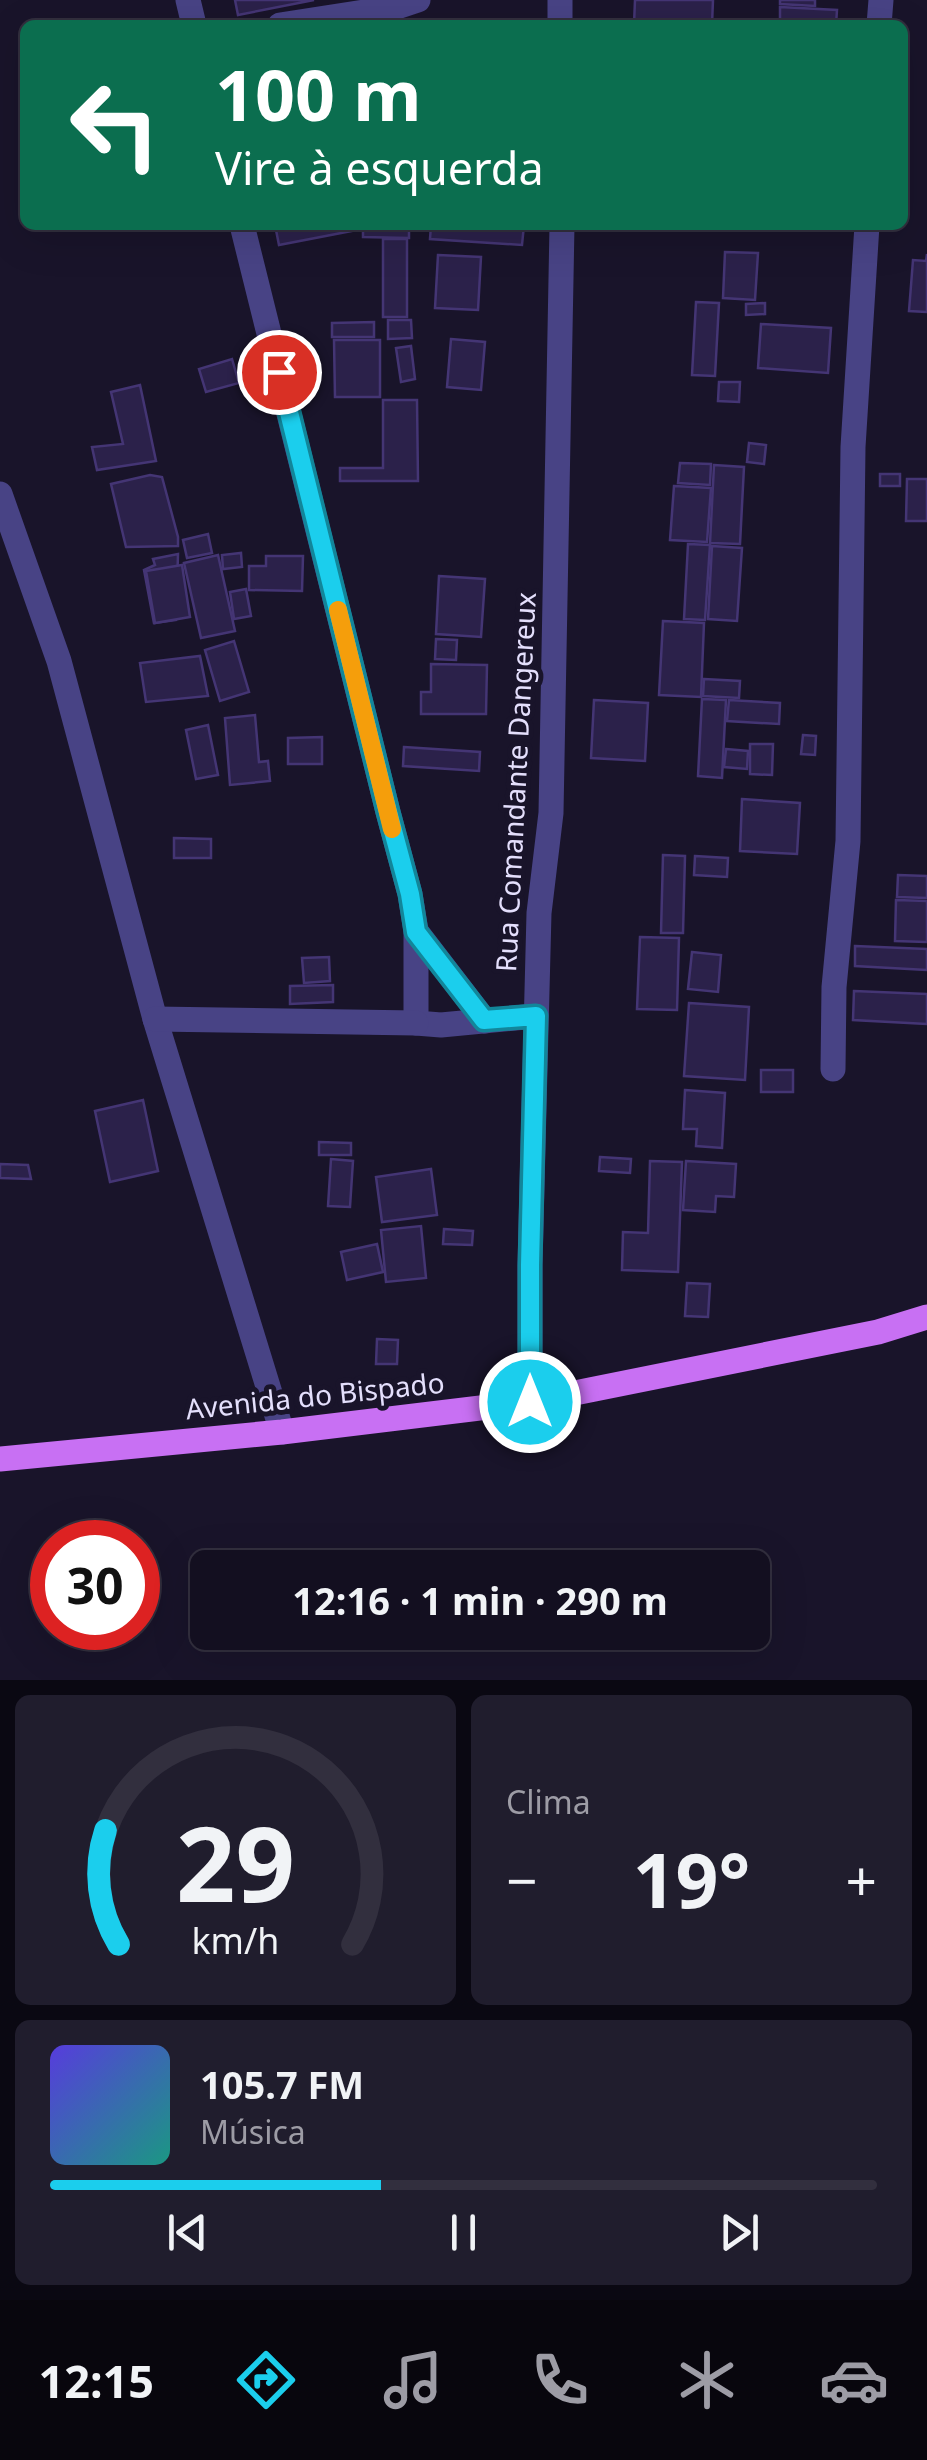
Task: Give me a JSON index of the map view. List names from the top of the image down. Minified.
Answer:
{"streets":{"main road":["Avenida do Bispado"],"street":["Rua Comandante Dangereux"]},"crossings":[["Rua Comandante Dangereux","Avenida do Bispado"]],"page":{"turn":["100 m","Vire à esquerda"],"limit":"30","trip":"12:16 · 1 min · 290 m","tile":"Clima","heat":["−","19°","+"],"song":["105.7 FM","Música"],"tabs":"12:15","gauge":["29","km/h"]}}
